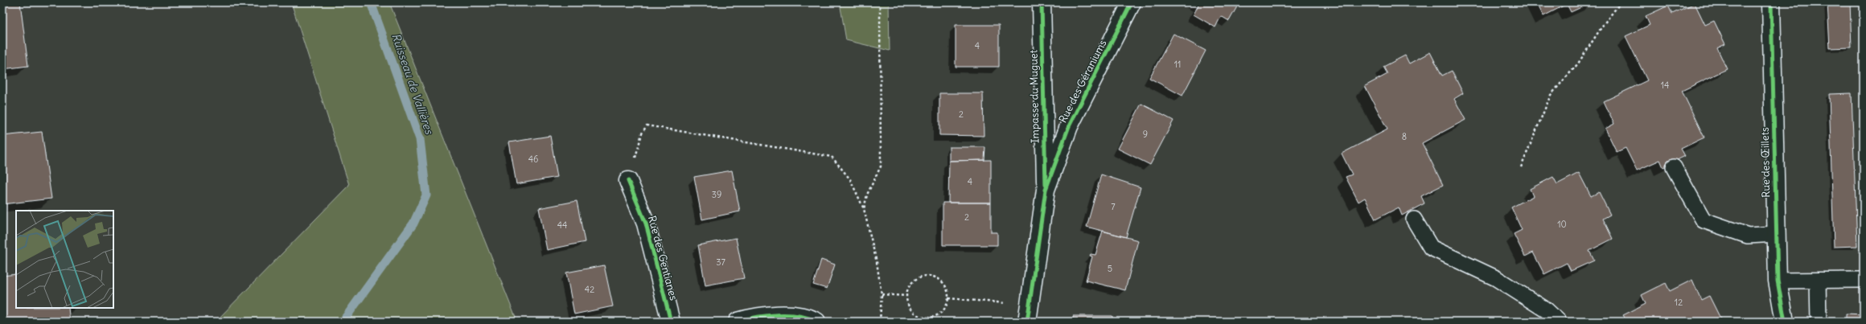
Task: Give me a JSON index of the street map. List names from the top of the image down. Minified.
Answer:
{"streets":{"street":["Rue des Géraniums","Impasse du Muguet","Rue des Œillets","Rue des Gentianes"]},"crossings":[["Rue des Géraniums","Impasse du Muguet"]],"water":["Ruisseau de Vallières"],"house_numbers":["4","11","14","2","9","8","46","4","39","7","2","10","44","37","5","42","12"]}
